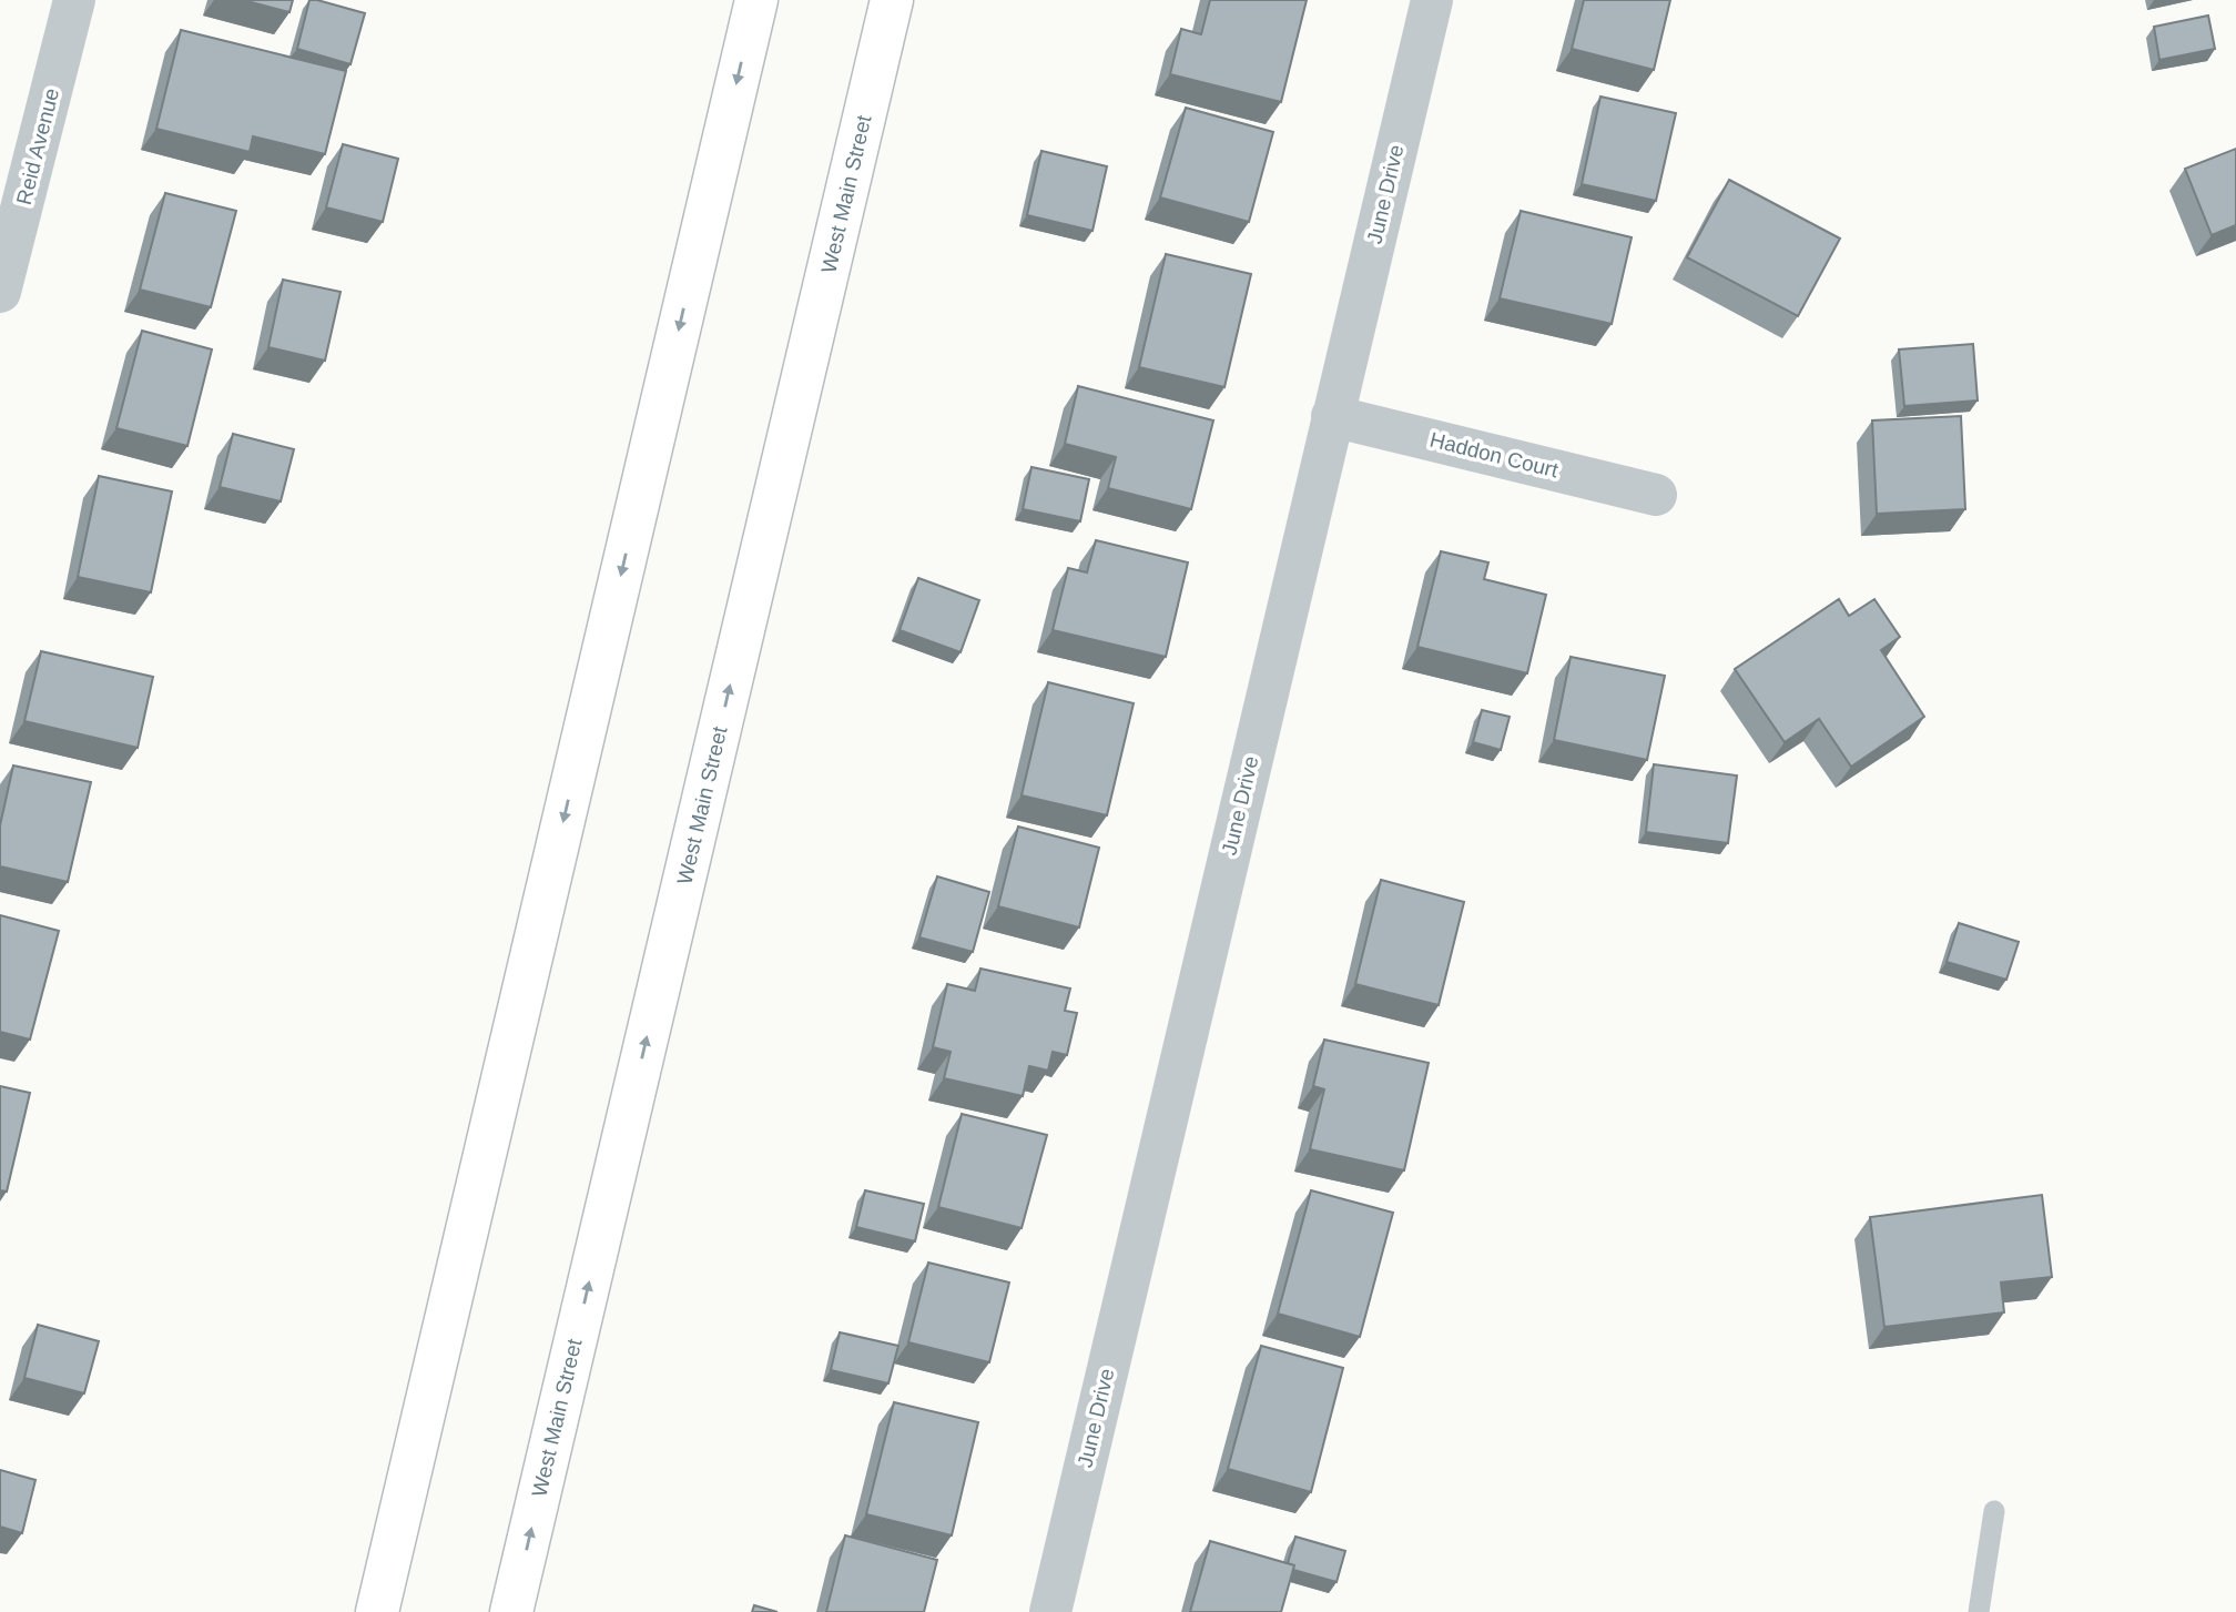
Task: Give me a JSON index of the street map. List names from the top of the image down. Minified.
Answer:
{"streets":{"main road":["West Main Street"],"street":["Reid Avenue","June Drive","Haddon Court"]},"crossings":[["June Drive","Haddon Court"]]}
